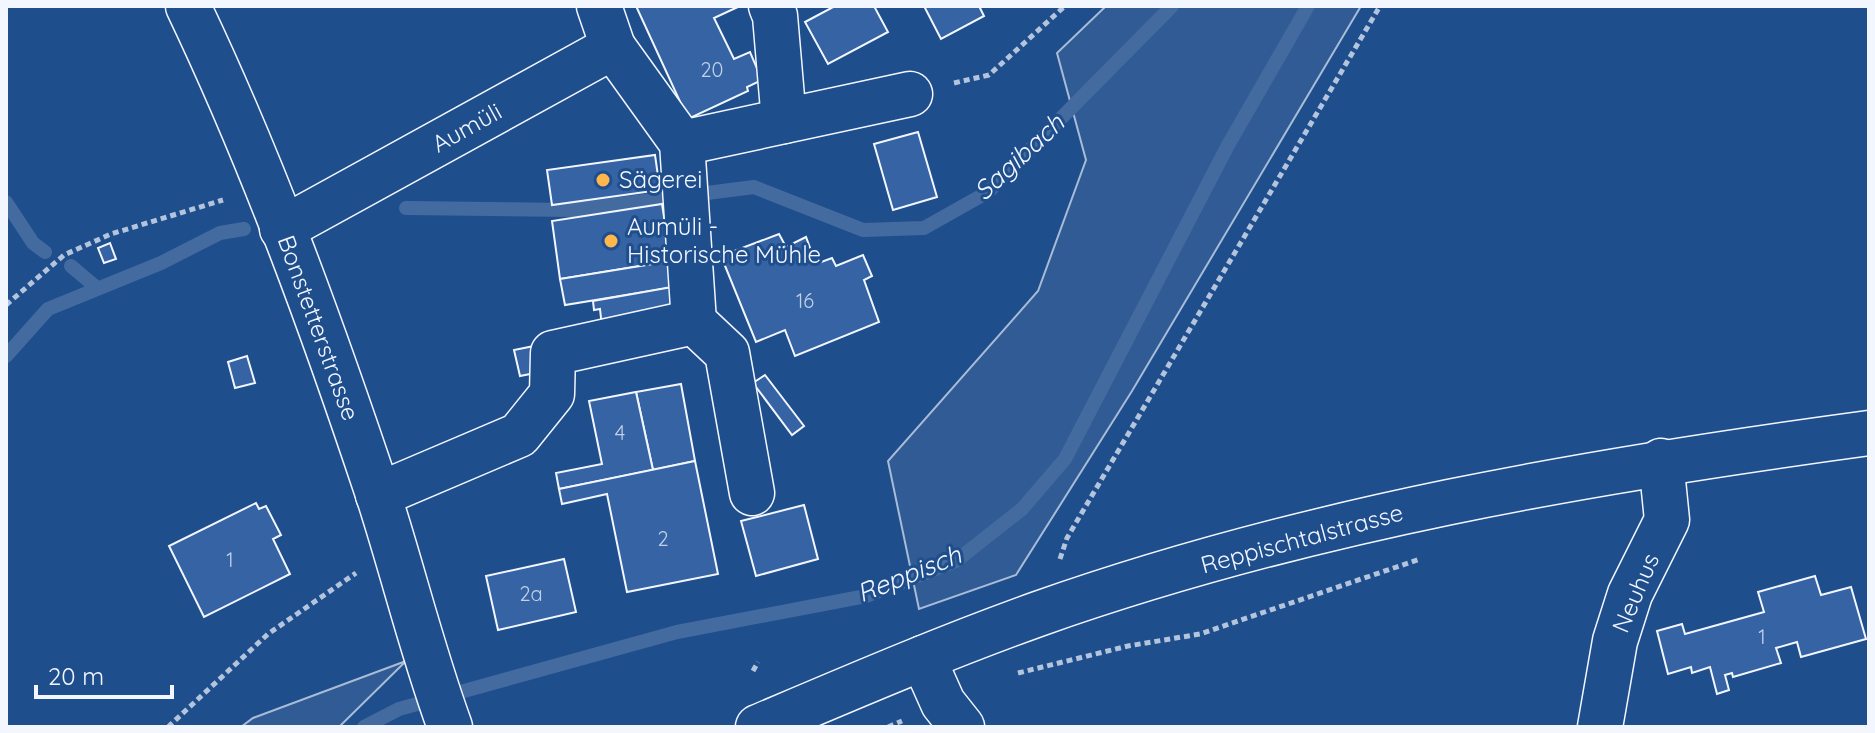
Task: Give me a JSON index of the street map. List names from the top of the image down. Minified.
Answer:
{"streets":{"main road":["Aumüli","Bonstetterstrasse","Reppischtalstrasse","Neuhus"]},"crossings":[["Aumüli","Bonstetterstrasse"],["Reppischtalstrasse","Neuhus"]],"water":["Sagibach","Reppisch"],"places":["Sägerei","Aumüli - Historische Mühle"],"house_numbers":["20","16","4","2","1","2a","1"],"scale_bar":"20 m"}
